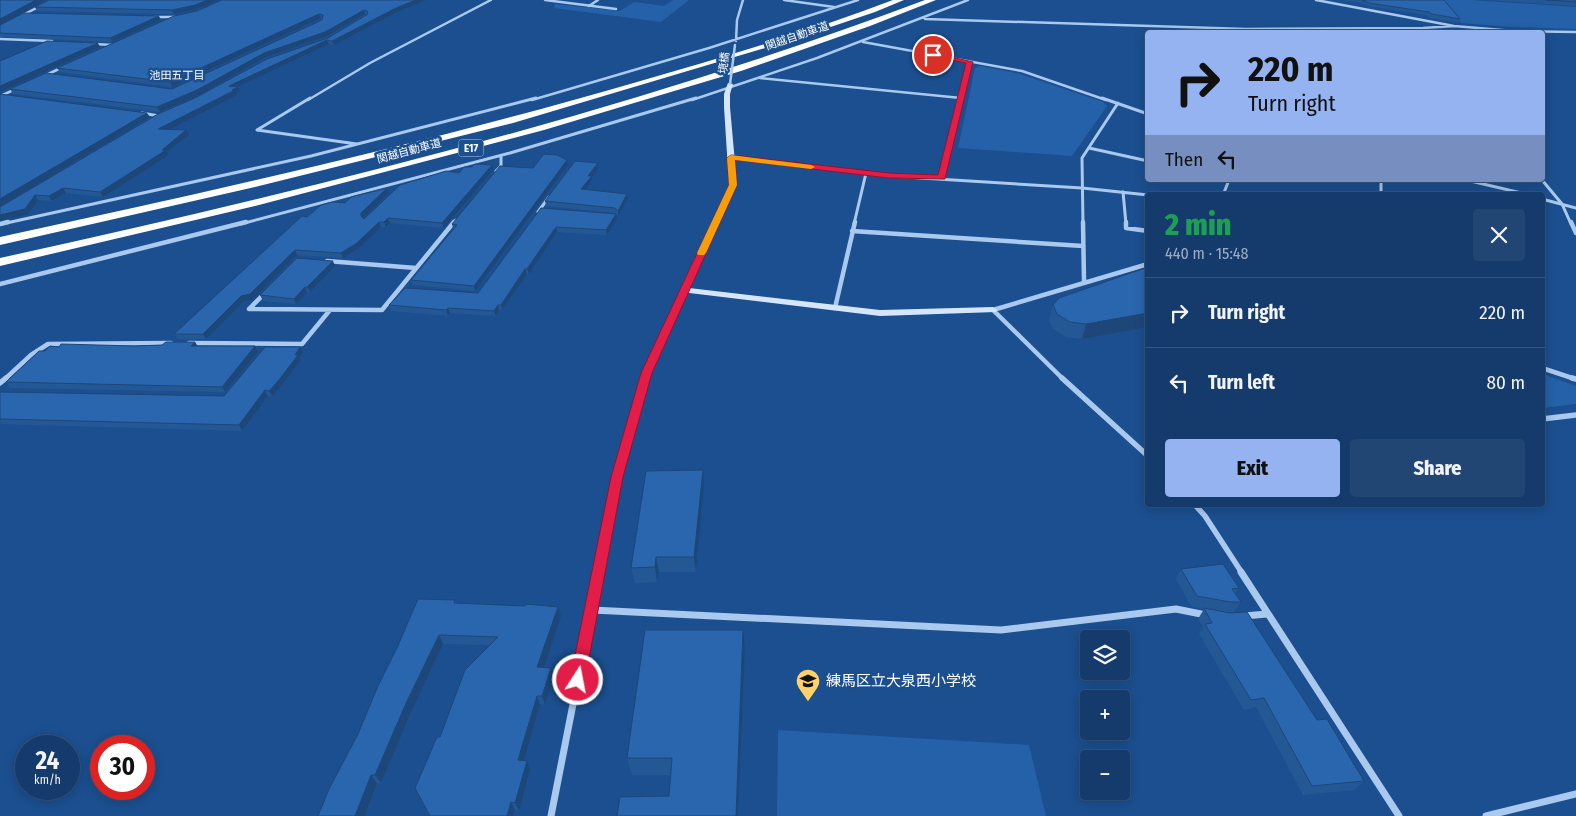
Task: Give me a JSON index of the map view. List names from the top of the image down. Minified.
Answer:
{"streets":{"highway":["関越自動車道","E17"],"street":["境橋"]},"districts":["池田五丁目"],"places":{"school or university":["練馬区立大泉西小学校"]},"page":{"turn":["220 m","Turn right"],"then":"Then","heading":["2 min","440 m · 15:48"],"list":[{"name":"Turn right","value":"220 m"},{"name":"Turn left","value":"80 m"}],"buttons":["Exit","Share"],"map_buttons":["+","−"],"speed":"24 km/h","limit":"30"}}
